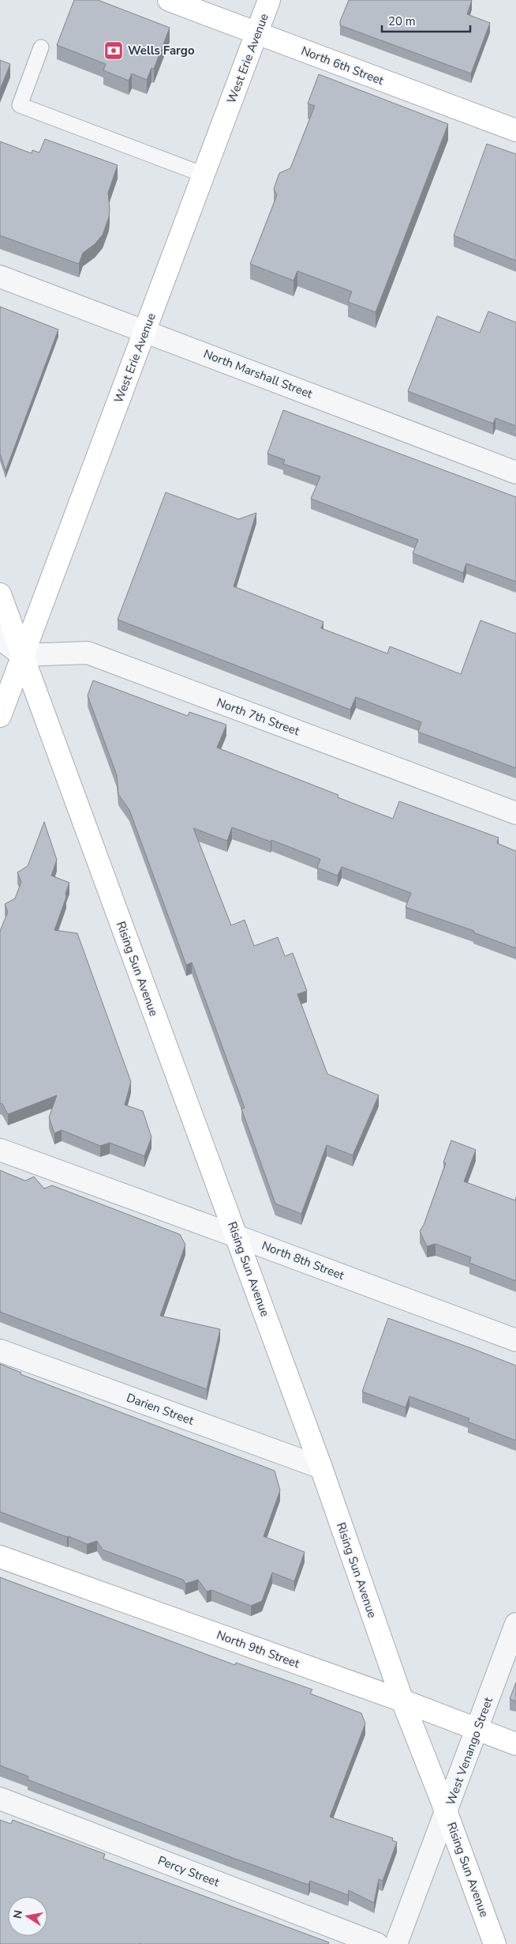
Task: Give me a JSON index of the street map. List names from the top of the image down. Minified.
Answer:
{"streets":{"street":["West Erie Avenue","North 6th Street","North Marshall Street","North 7th Street","Rising Sun Avenue","North 8th Street","Darien Street","North 9th Street","West Venango Street","Percy Street"]},"crossings":[["West Erie Avenue","North 6th Street"],["West Erie Avenue","North Marshall Street"],["West Erie Avenue","North 7th Street"],["West Erie Avenue","Rising Sun Avenue"],["North 7th Street","Rising Sun Avenue"],["Rising Sun Avenue","North 8th Street"],["Rising Sun Avenue","Darien Street"],["Rising Sun Avenue","North 9th Street"],["Rising Sun Avenue","West Venango Street"],["North 9th Street","West Venango Street"]],"places":{"bank":["Wells Fargo"]},"scale_bar":"20 m","north":"left"}
